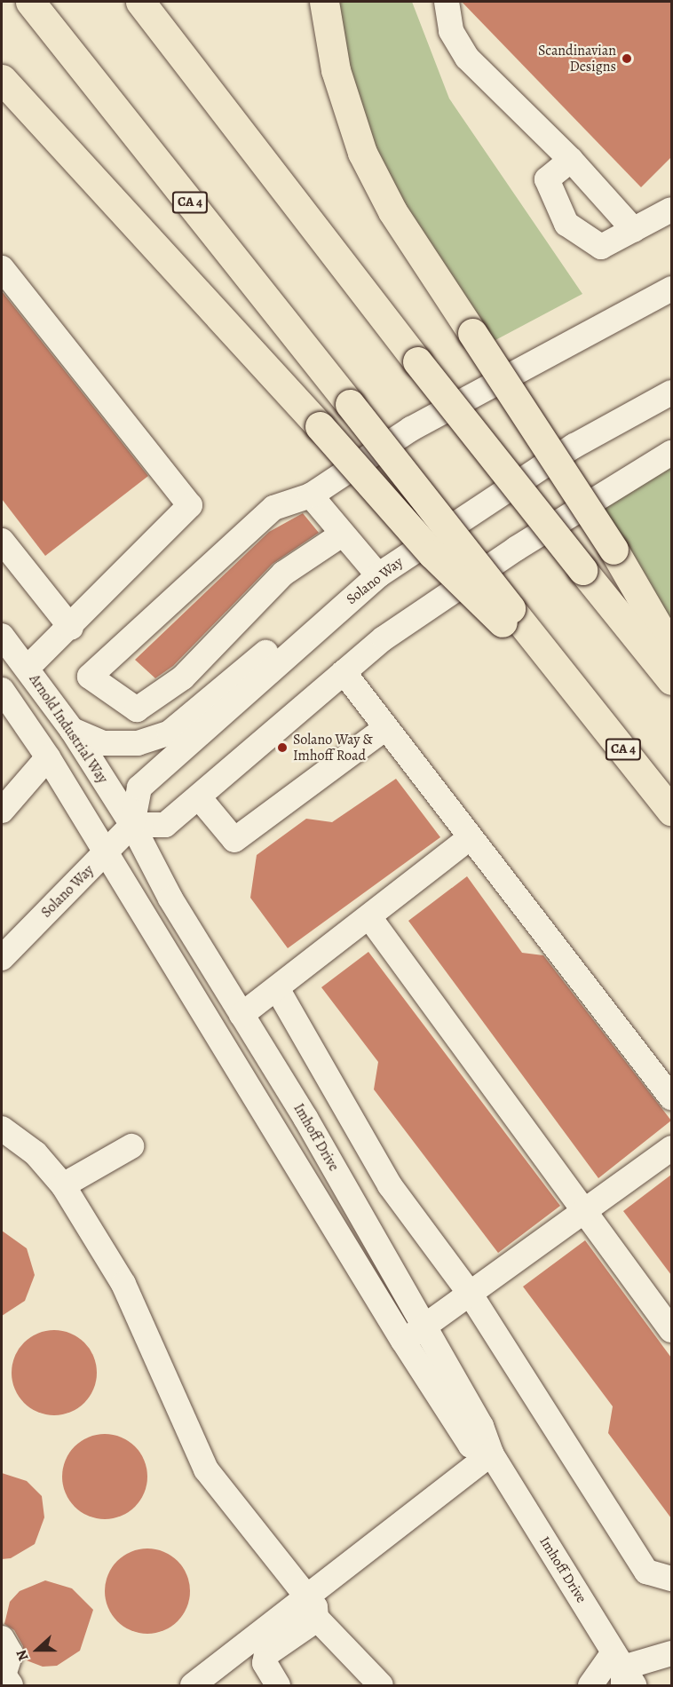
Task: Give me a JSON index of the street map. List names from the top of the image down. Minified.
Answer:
{"streets":{"highway":["CA 4"],"street":["Solano Way","Arnold Industrial Way","Imhoff Drive"]},"crossings":[["Solano Way","Arnold Industrial Way"],["Solano Way","Imhoff Drive"],["Arnold Industrial Way","Imhoff Drive"]],"places":["Scandinavian Designs","Solano Way & Imhoff Road"],"north":"left"}
